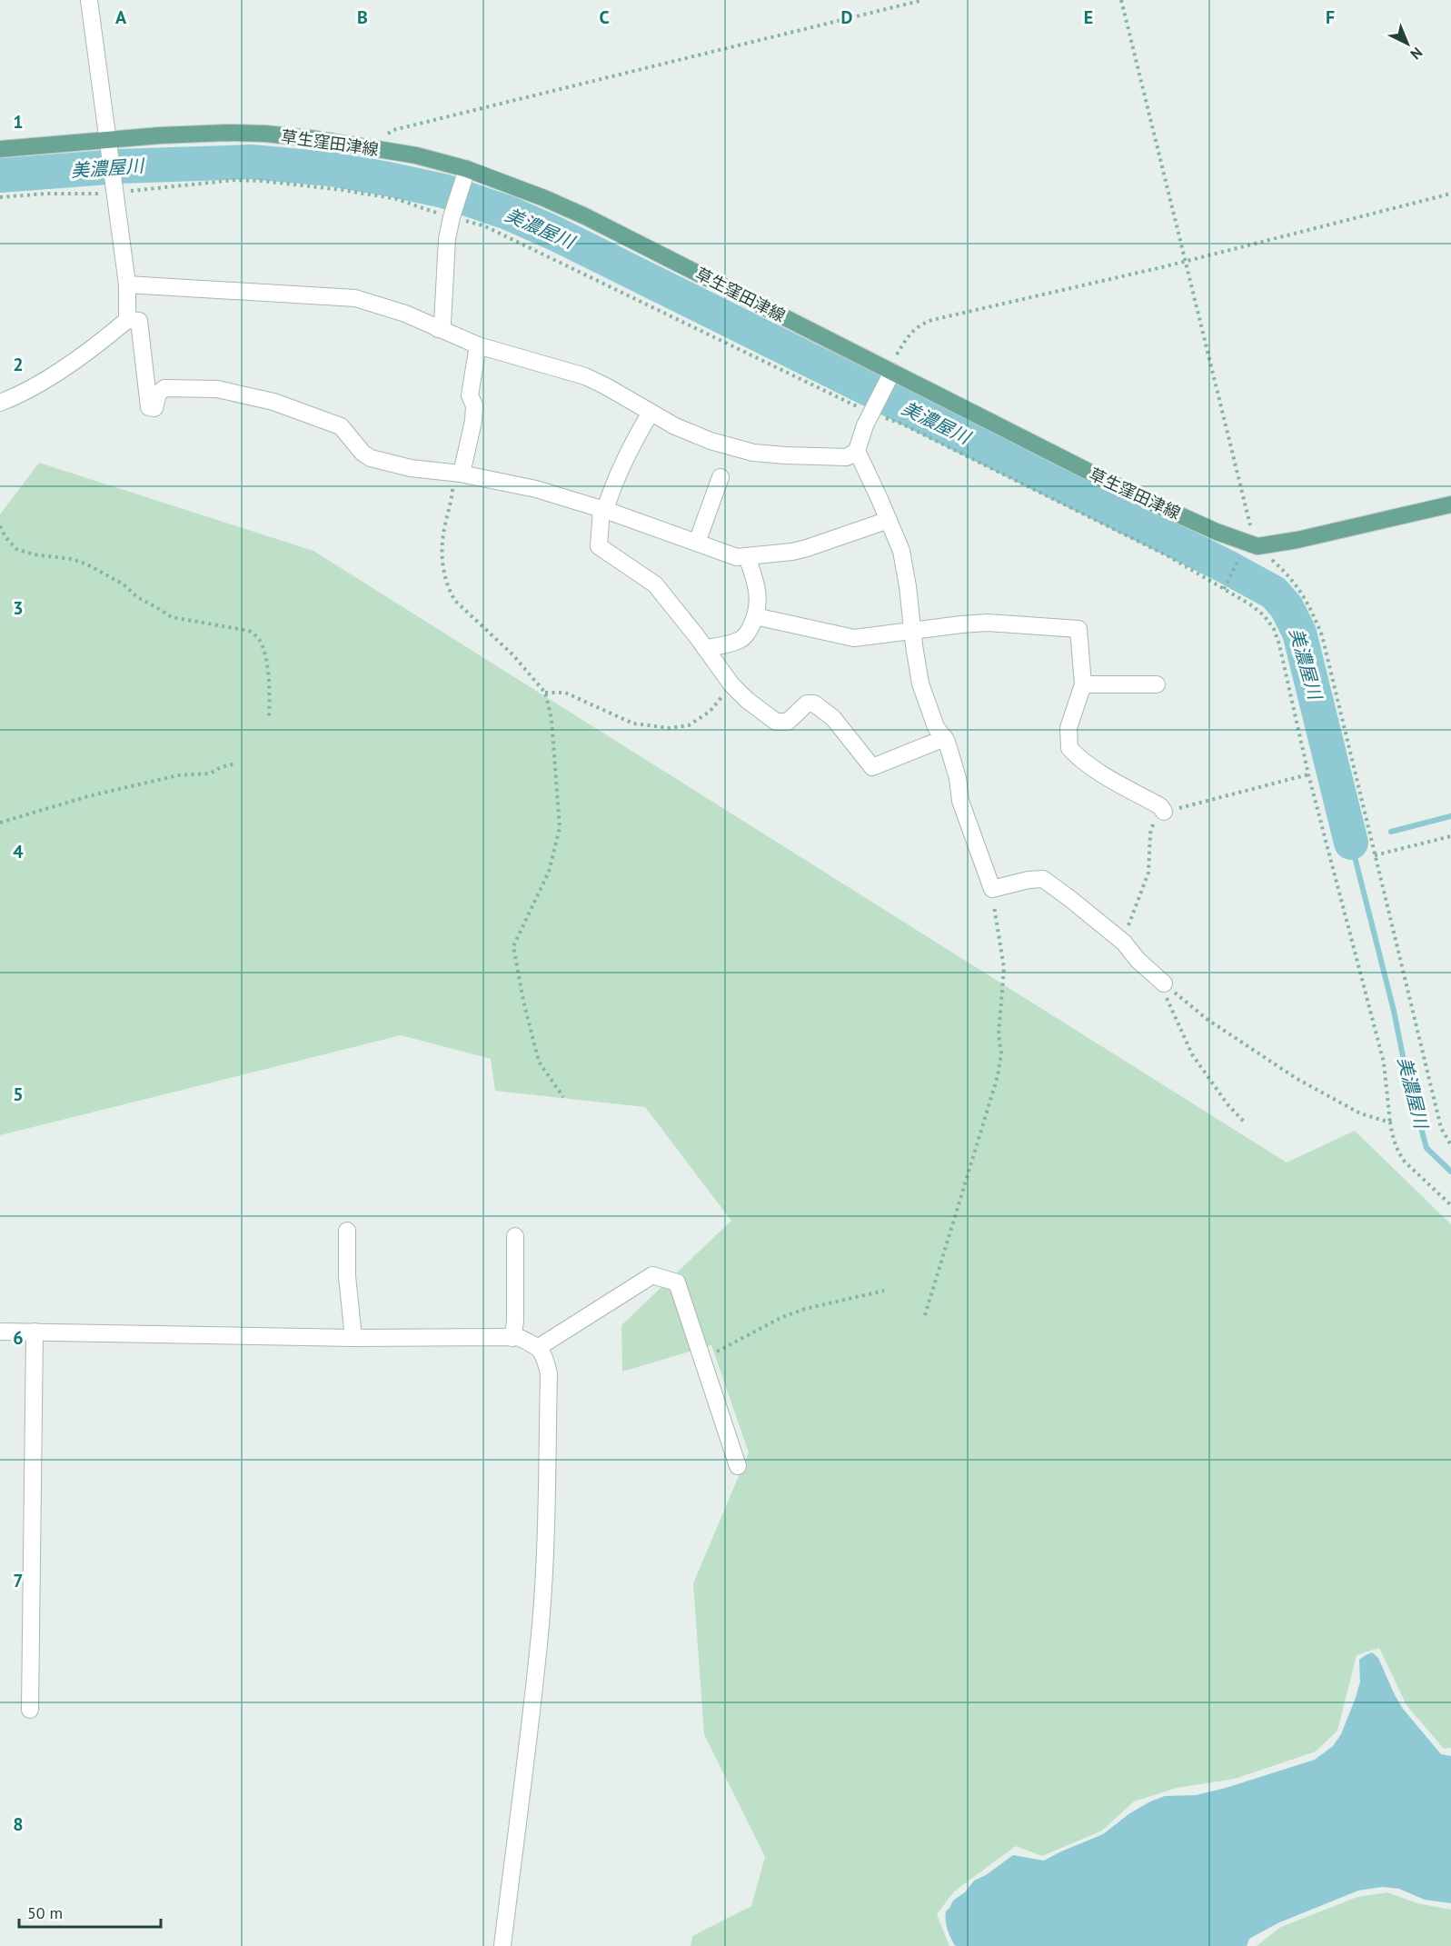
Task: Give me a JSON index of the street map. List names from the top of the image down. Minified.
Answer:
{"streets":{"main road":["草生窪田津線"]},"water":["美濃屋川"],"scale_bar":"50 m","north":"bottom right","grid":{"columns":["A","B","C","D","E","F"],"rows":["1","2","3","4","5","6","7","8"]}}
